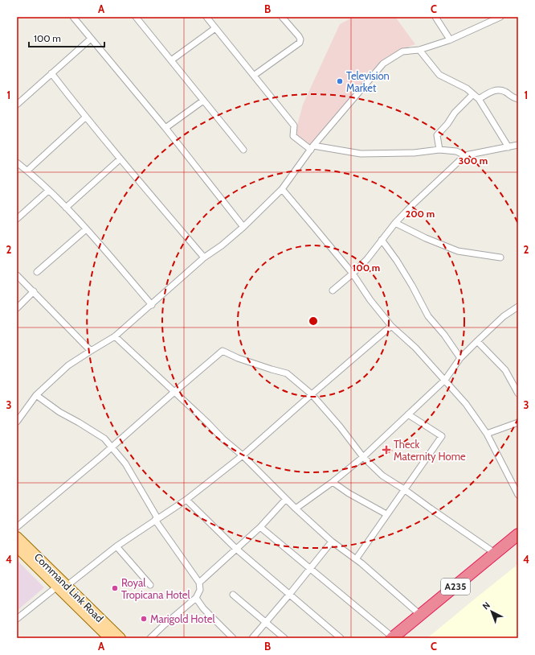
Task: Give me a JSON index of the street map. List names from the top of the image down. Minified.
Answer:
{"streets":{"highway":["A235"],"main road":["Command Link Road"]},"places":{"other":["Television Market","Royal Tropicana Hotel","Marigold Hotel"],"health":["Theck Maternity Home"]},"scale_bar":"100 m","north":"top left","grid":{"columns":["A","B","C"],"rows":["1","2","3","4"]},"rings":["300 m","200 m","100 m"]}
